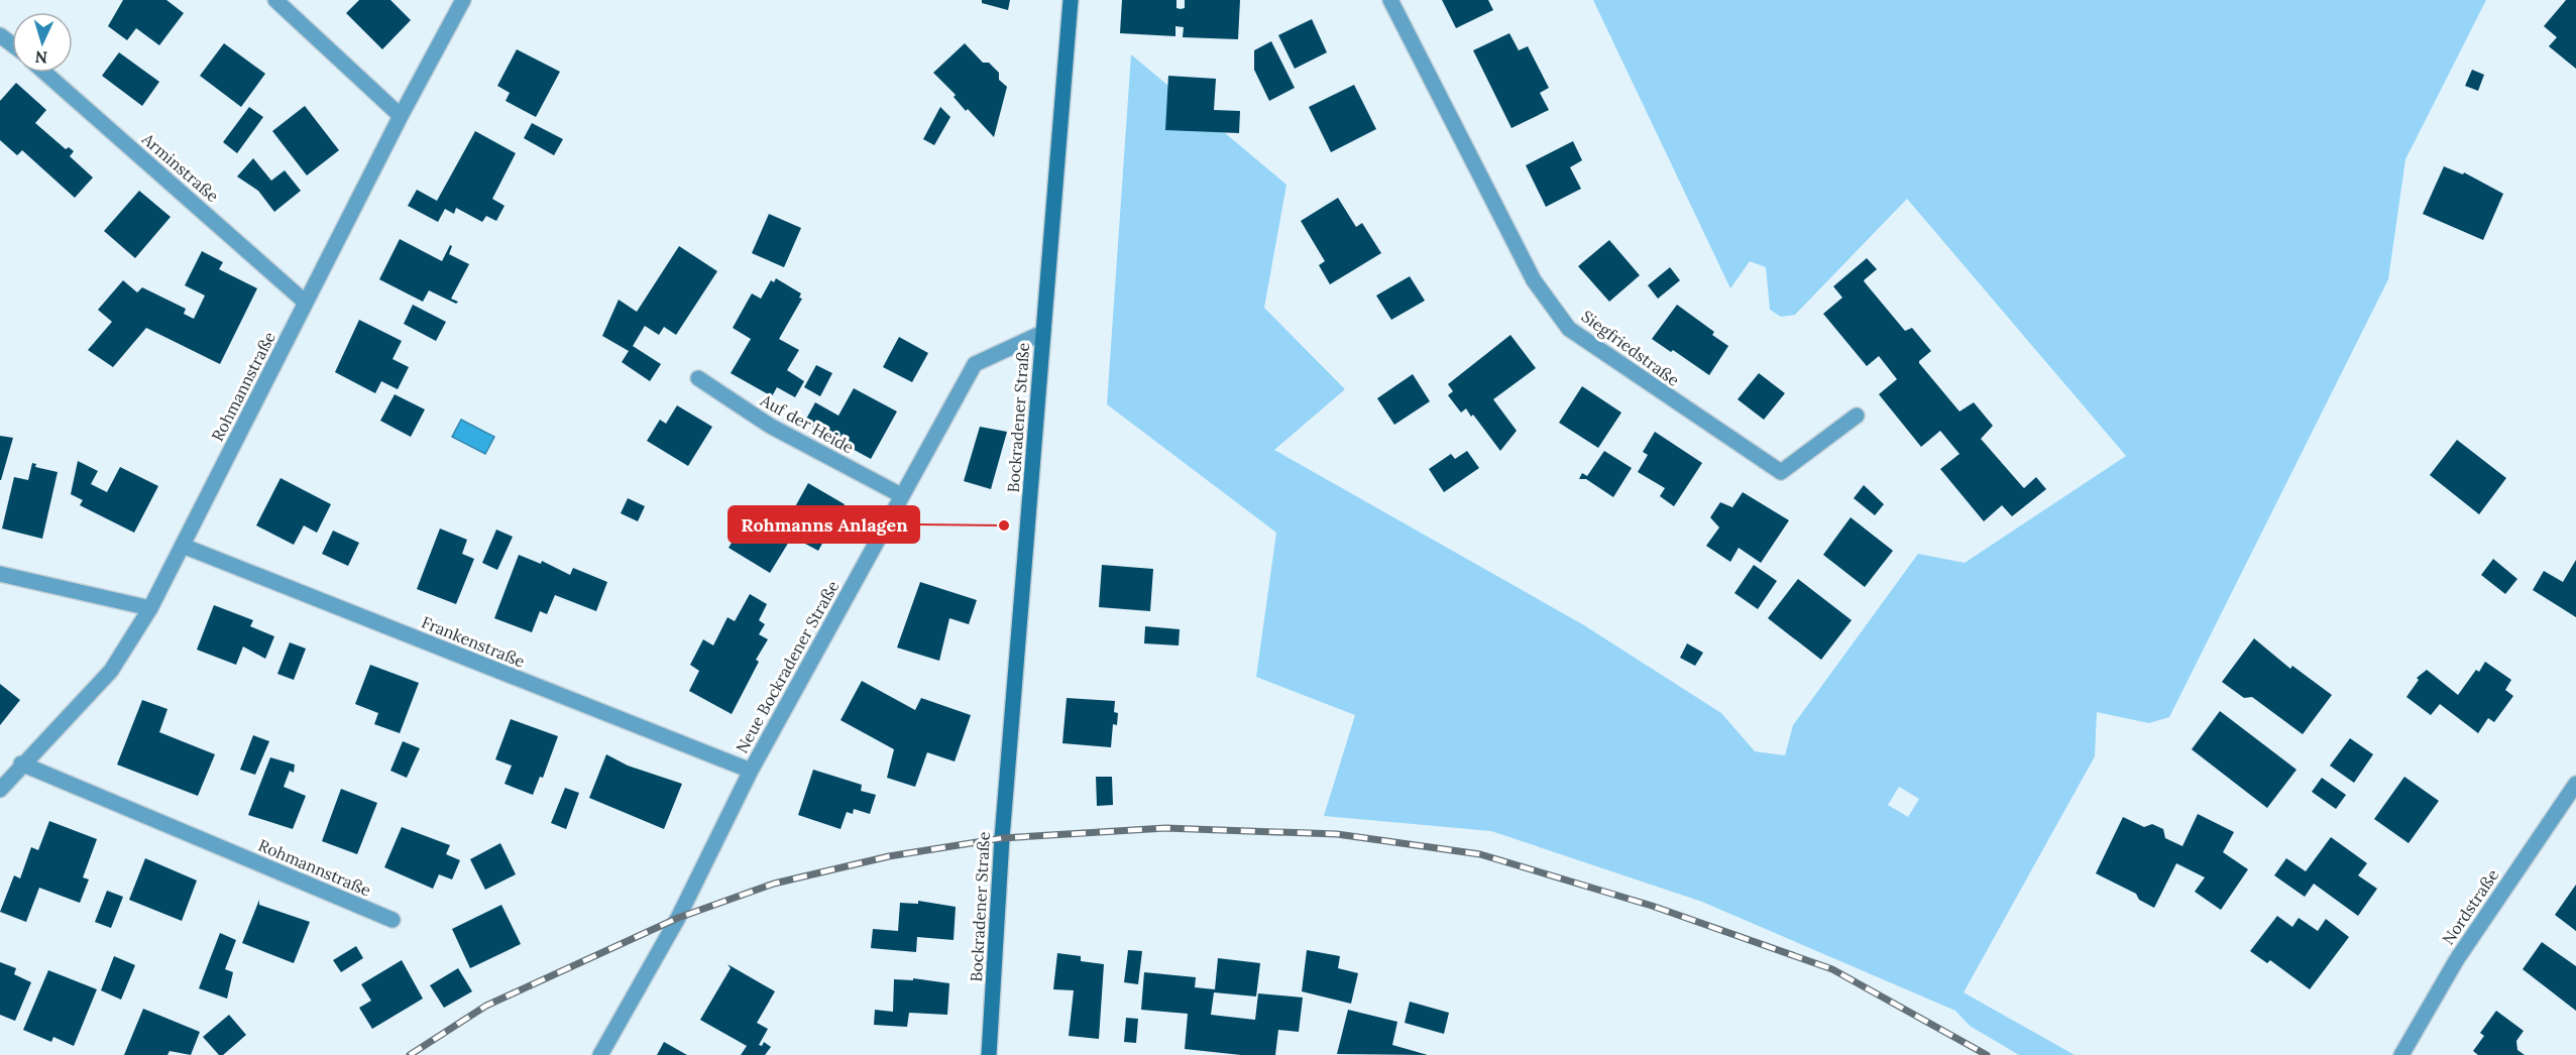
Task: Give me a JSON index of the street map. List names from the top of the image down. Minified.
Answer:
{"streets":{"street":["Arminstraße","Siegfriedstraße","Rohmannstraße","Bockradener Straße","Auf der Heide","Frankenstraße","Neue Bockradener Straße","Nordstraße"]},"crossings":[["Arminstraße","Rohmannstraße"],["Rohmannstraße","Frankenstraße"],["Bockradener Straße","Neue Bockradener Straße"],["Auf der Heide","Neue Bockradener Straße"],["Frankenstraße","Neue Bockradener Straße"]],"places":["Rohmanns Anlagen"],"north":"bottom"}
